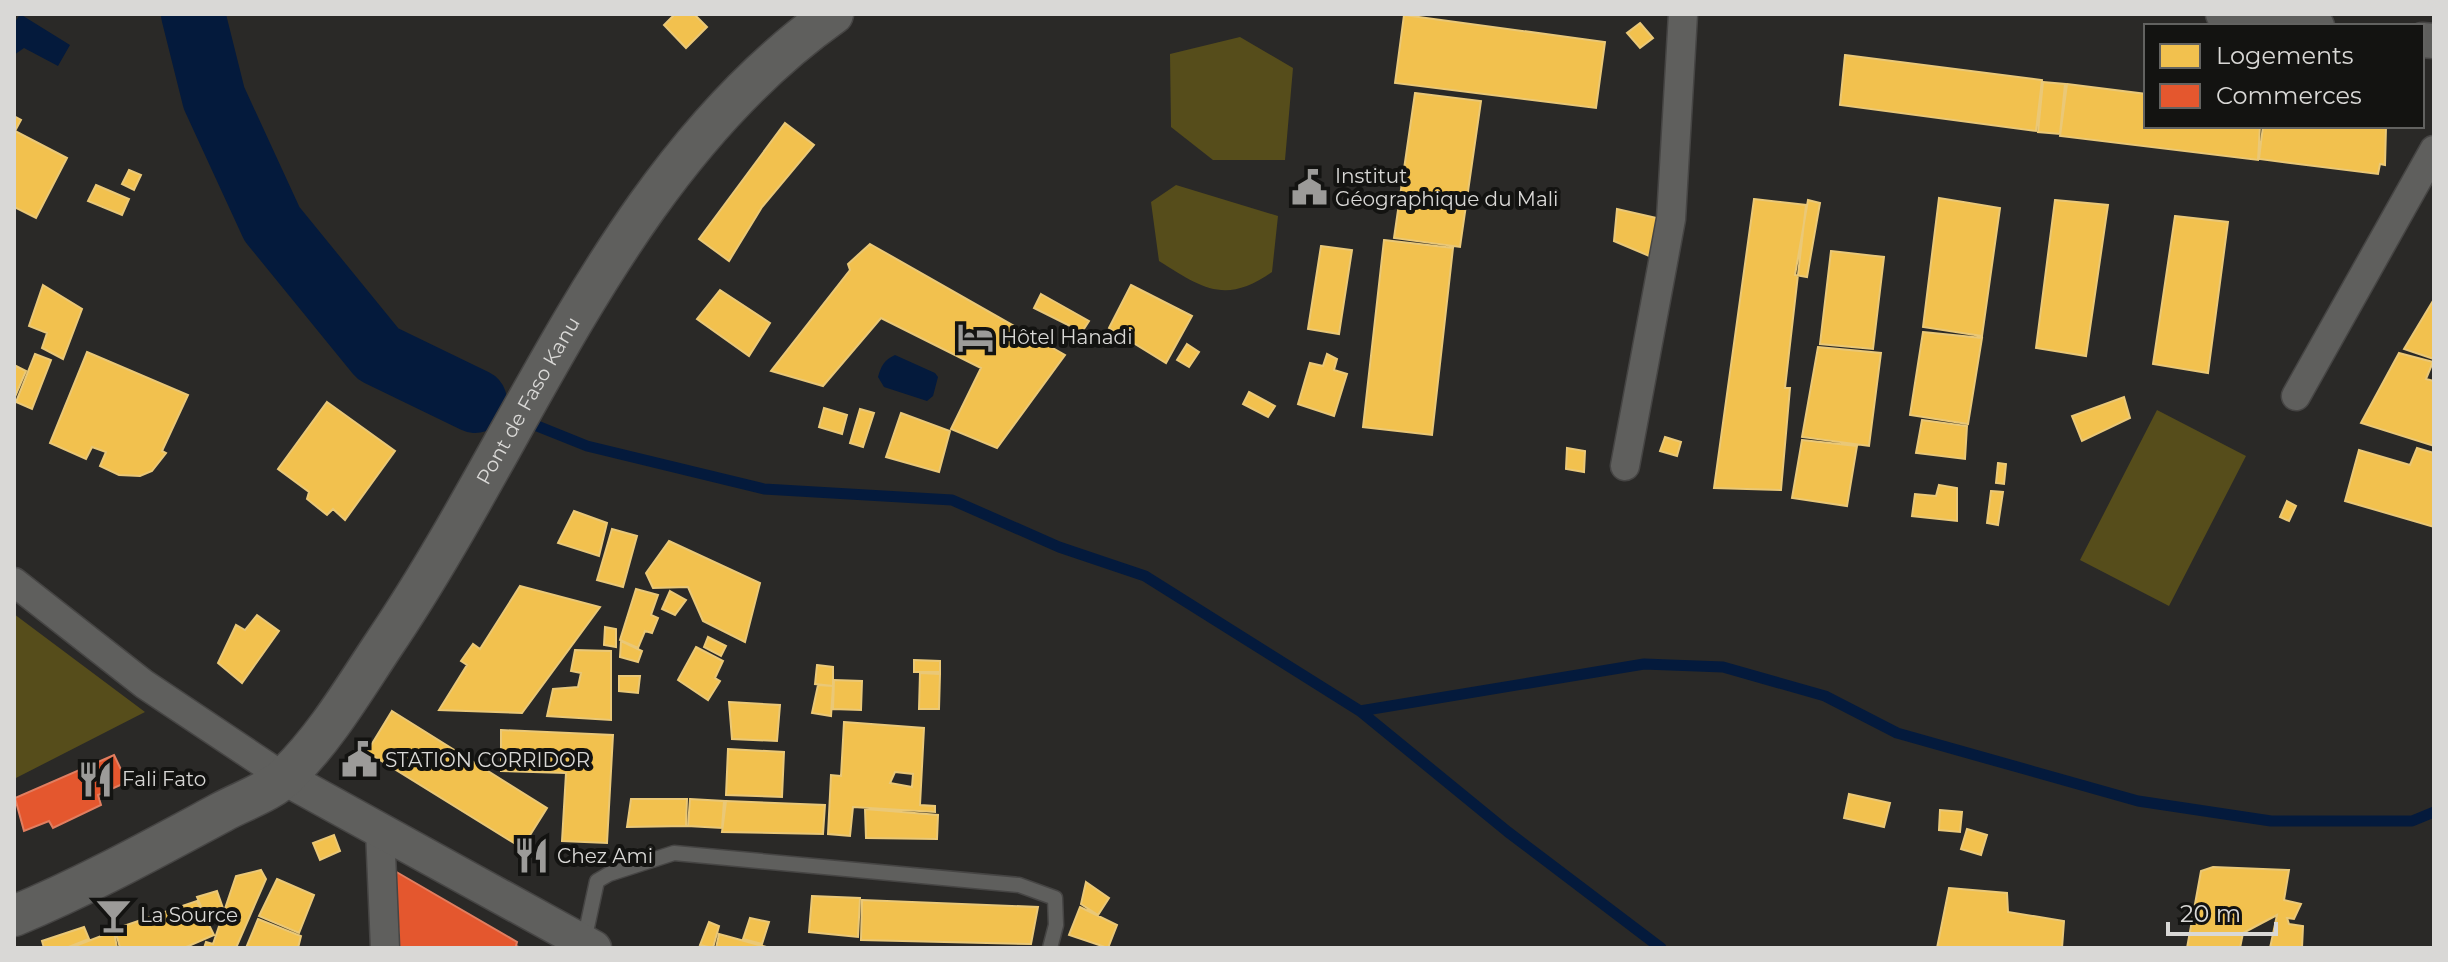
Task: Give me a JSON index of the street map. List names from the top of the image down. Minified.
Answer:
{"streets":{"main road":["Pont de Faso Kanu"]},"places":{"public building":["Institut Géographique du Mali","STATION CORRIDOR"],"hotel":["Hôtel Hanadi"],"restaurant":["Fali Fato","Chez Ami"],"bar":["La Source"]},"legend":["Logements","Commerces"],"scale_bar":"20 m"}
